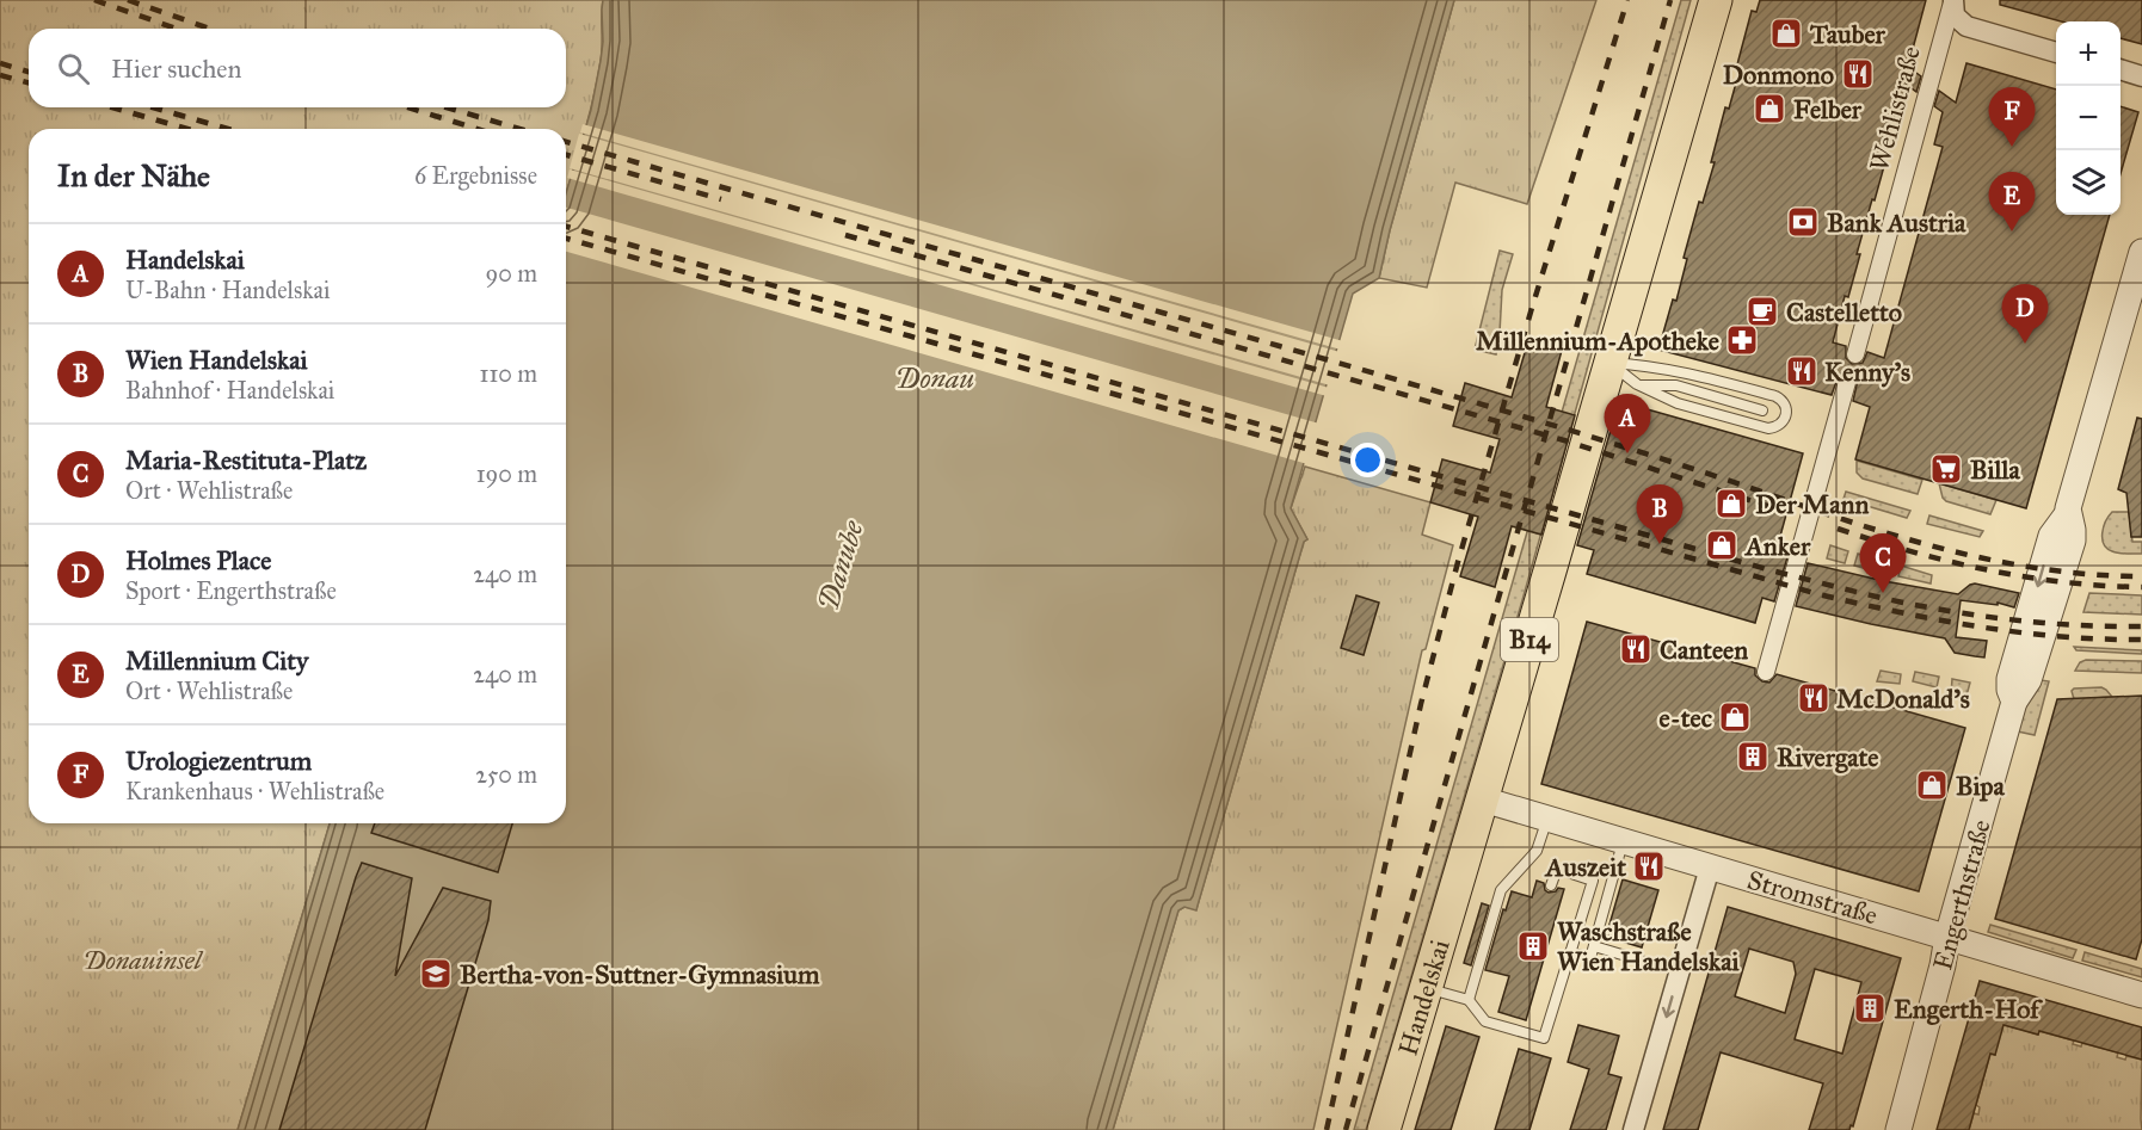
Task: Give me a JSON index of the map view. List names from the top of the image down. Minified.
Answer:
{"streets":{"main road":["B14","Handelskai"],"street":["Wehlistraße","Engerthstraße","Stromstraße"]},"crossings":[["Engerthstraße","Stromstraße"],["Stromstraße","Handelskai"]],"water":["Donau","Danube"],"parks":["Donauinsel"],"places":{"shop":["Tauber","Felber","Der Mann","Anker","e-tec","Bipa"],"restaurant":["Donmono","Kenny's","Canteen","McDonald's","Auszeit"],"bank":["Bank Austria"],"cafe":["Castelletto"],"pharmacy":["Millennium-Apotheke"],"supermarket":["Billa"],"building":["Rivergate","Waschstraße Wien Handelskai","Engerth-Hof"],"school or university":["Bertha-von-Suttner-Gymnasium"]},"page":{"map_buttons":["+","−"],"search":"Hier suchen","pins":["F","E","D","A","B","C"],"heading":["In der Nähe","6 Ergebnisse"],"list":[{"mark":"A","name":"Handelskai","note":"U-Bahn · Handelskai","value":"90 m"},{"mark":"B","name":"Wien Handelskai","note":"Bahnhof · Handelskai","value":"110 m"},{"mark":"C","name":"Maria-Restituta-Platz","note":"Ort · Wehlistraße","value":"190 m"},{"mark":"D","name":"Holmes Place","note":"Sport · Engerthstraße","value":"240 m"},{"mark":"E","name":"Millennium City","note":"Ort · Wehlistraße","value":"240 m"},{"mark":"F","name":"Urologiezentrum","note":"Krankenhaus · Wehlistraße","value":"250 m"}]}}
